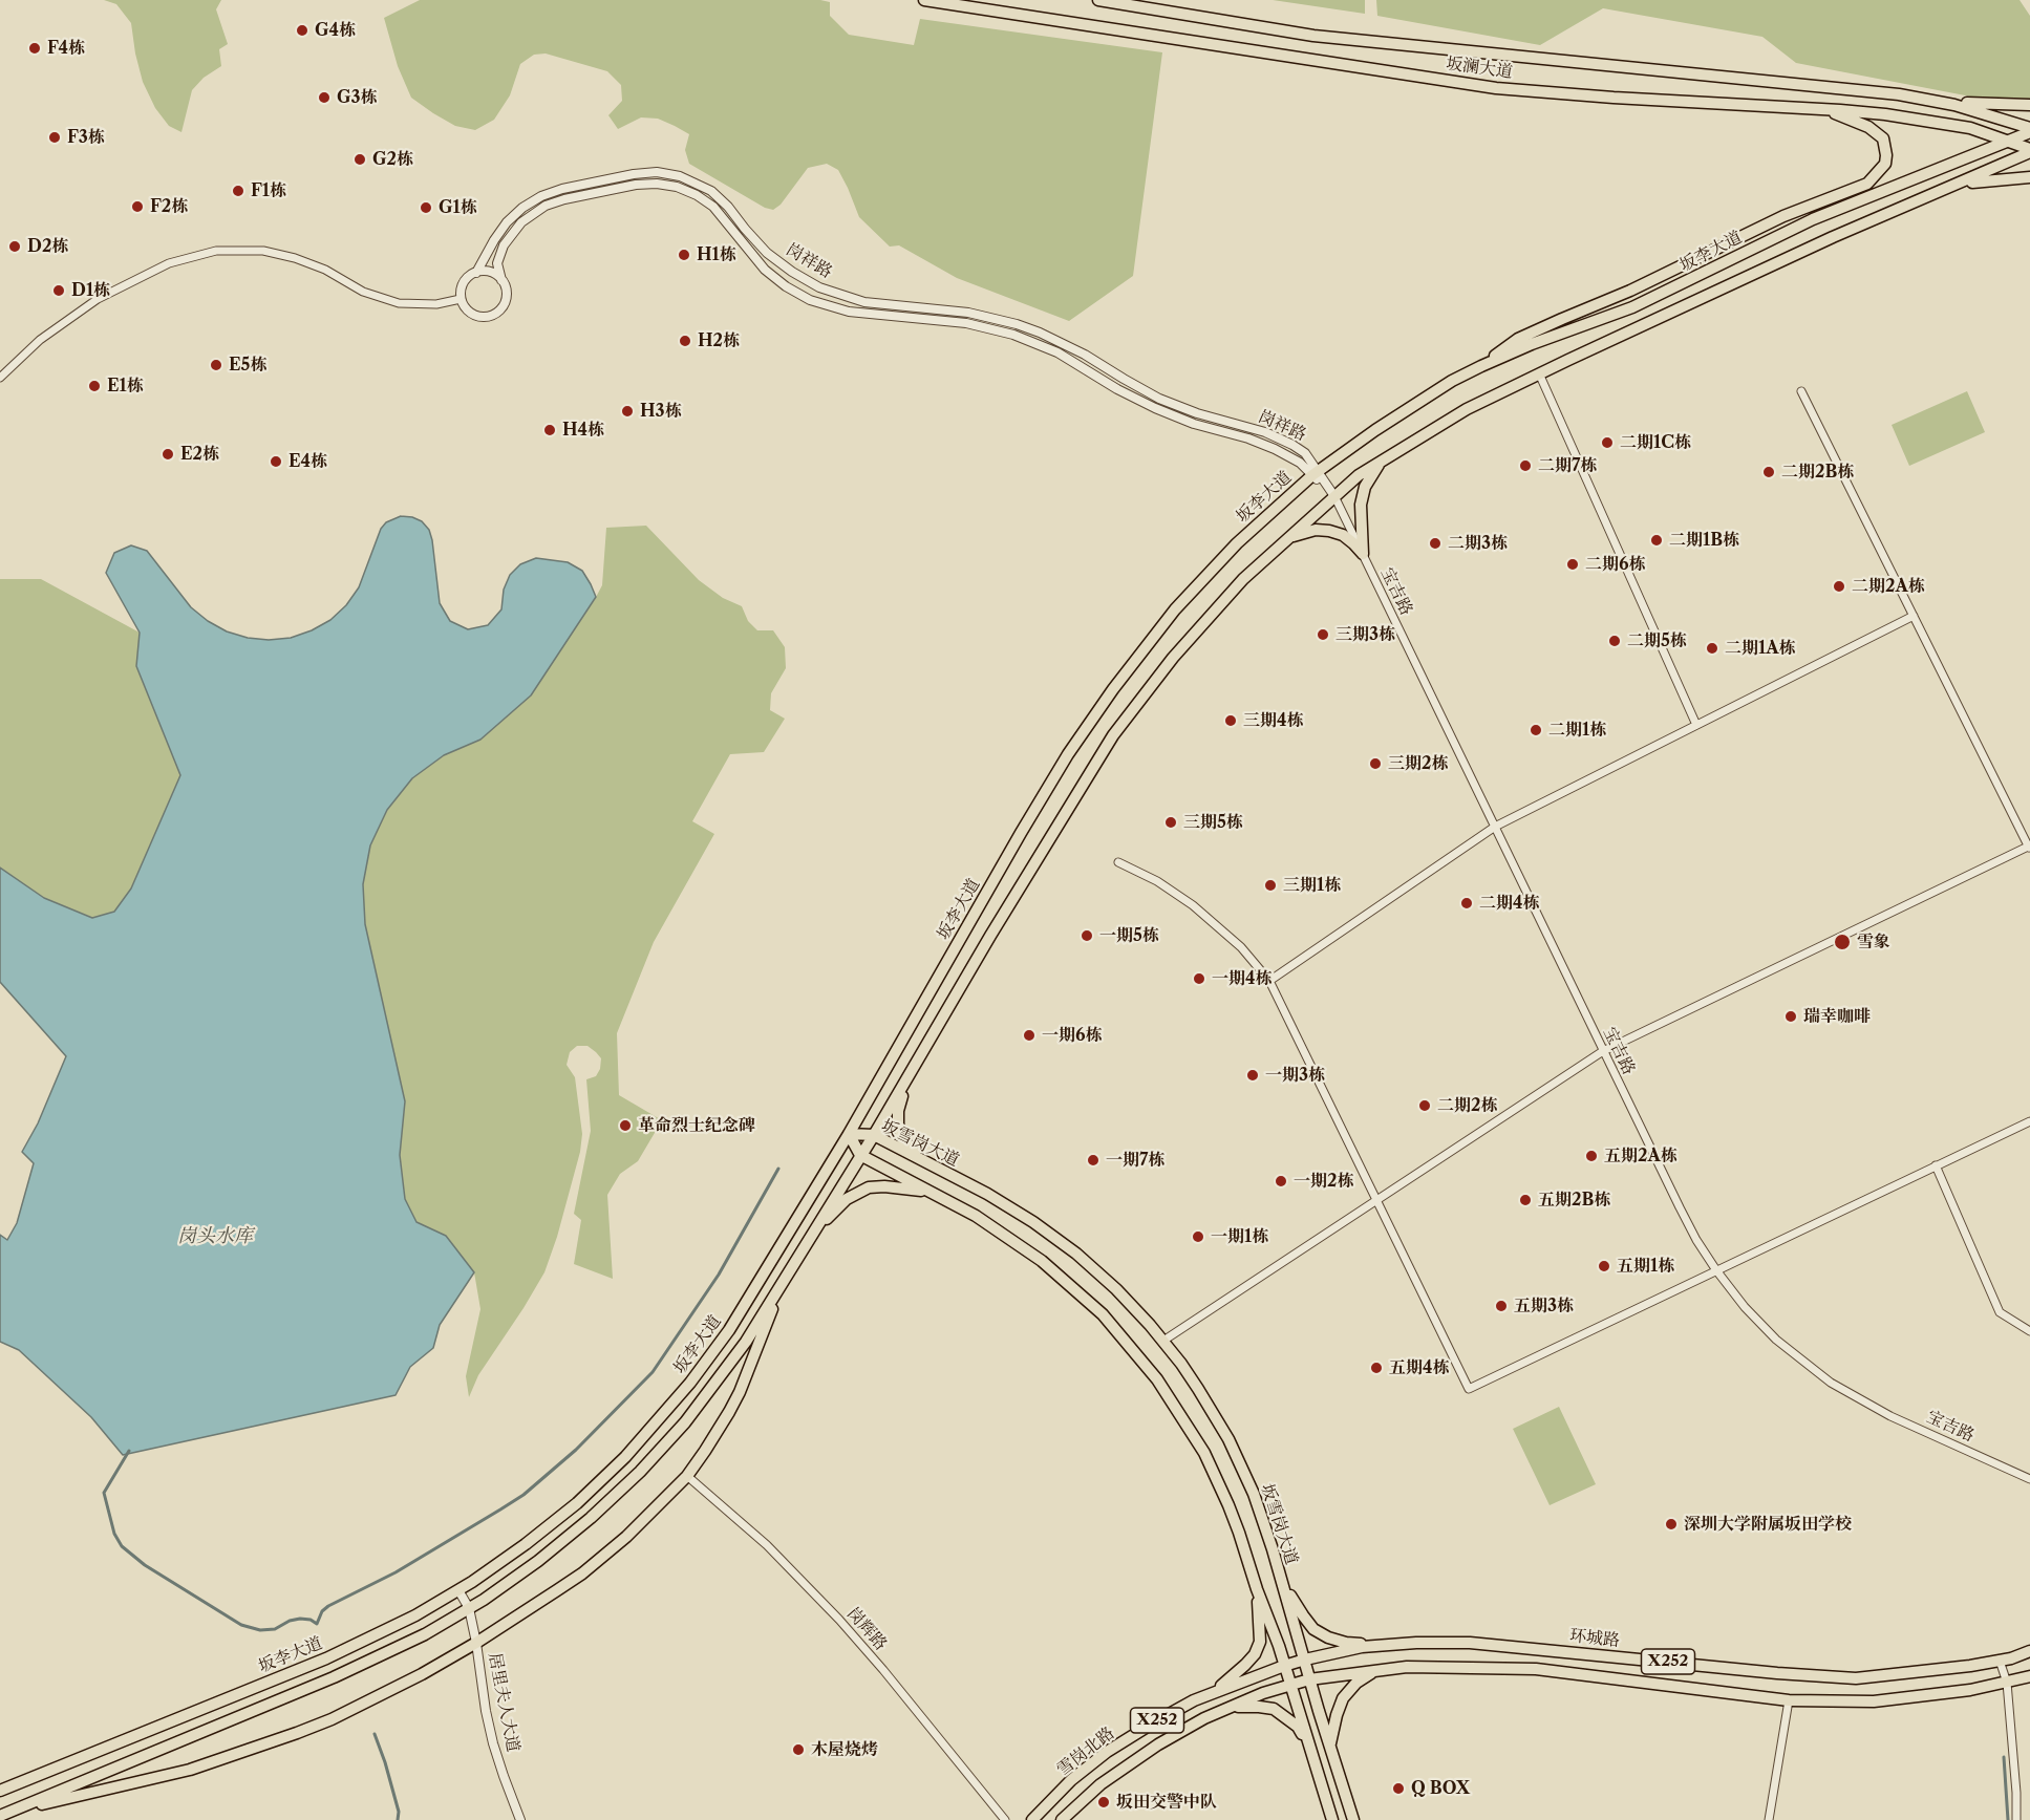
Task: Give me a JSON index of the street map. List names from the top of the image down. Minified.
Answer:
{"streets":{"main road":["坂澜大道","坂李大道","坂雪岗大道","环城路","X252","雪岗北路"],"street":["岗祥路","宝吉路","岗辉路","居里夫人大道"]},"crossings":[["坂澜大道","坂李大道"],["坂李大道","岗祥路"],["坂李大道","坂雪岗大道"],["坂李大道","居里夫人大道"],["岗祥路","宝吉路"],["坂雪岗大道","环城路"],["坂雪岗大道","X252"],["坂雪岗大道","雪岗北路"],["环城路","雪岗北路"],["X252","雪岗北路"]],"water":["岗头水库"],"places":["G4栋","F4栋","G3栋","F3栋","G2栋","F1栋","F2栋","G1栋","D2栋","H1栋","D1栋","H2栋","E5栋","E1栋","H3栋","H4栋","二期1C栋","E2栋","E4栋","二期7栋","二期2B栋","二期1B栋","二期3栋","二期6栋","二期2A栋","三期3栋","二期5栋","二期1A栋","三期4栋","二期1栋","三期2栋","三期5栋","三期1栋","二期4栋","一期5栋","雪象","一期4栋","瑞幸咖啡","一期6栋","一期3栋","二期2栋","革命烈士纪念碑","五期2A栋","一期7栋","一期2栋","五期2B栋","一期1栋","五期1栋","五期3栋","五期4栋","深圳大学附属坂田学校","木屋烧烤","Q BOX","坂田交警中队"]}
